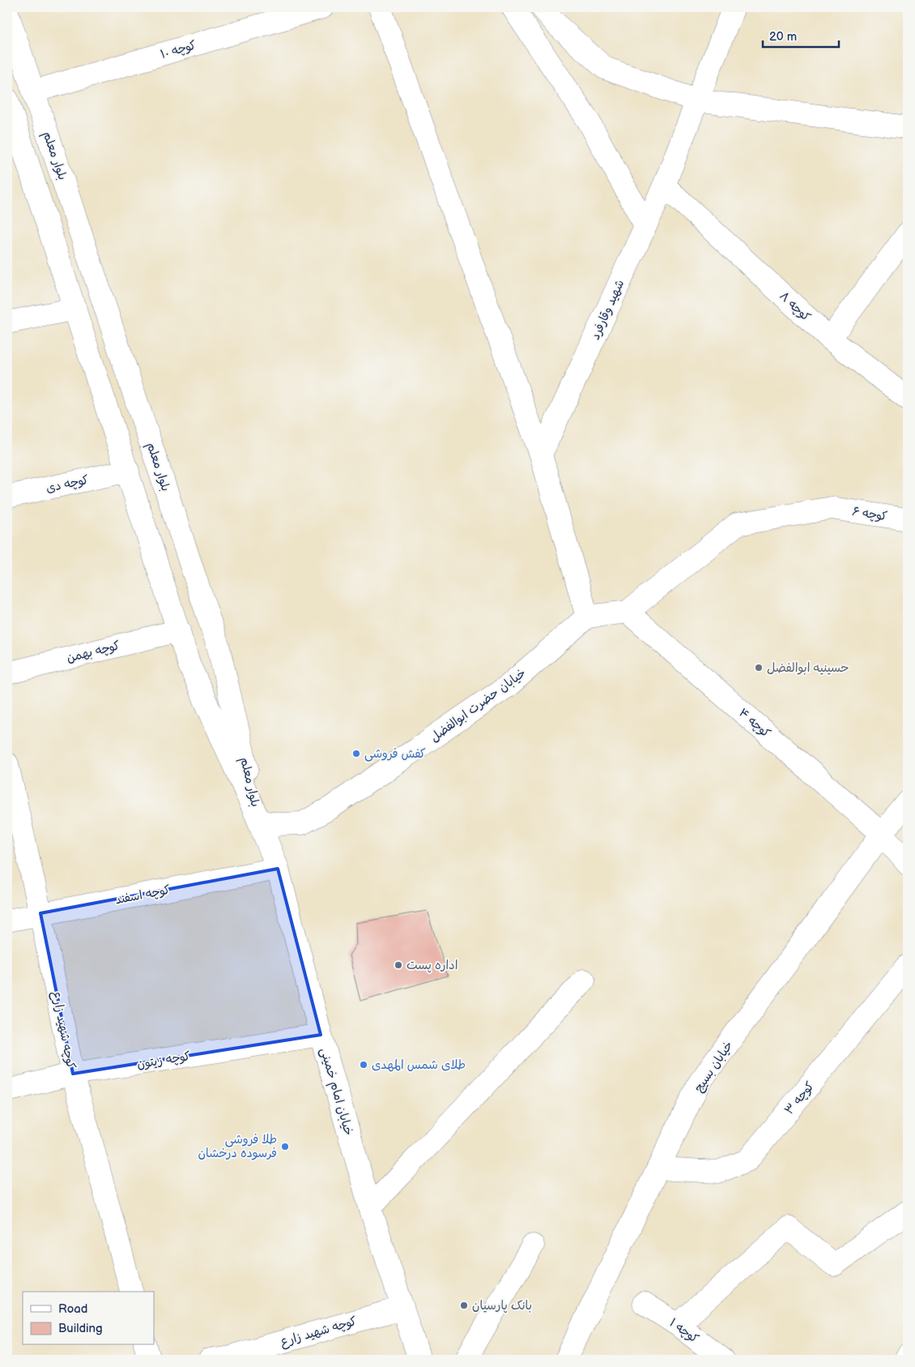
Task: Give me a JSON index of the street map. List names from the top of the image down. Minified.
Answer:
{"streets":{"street":["کوچه ۱۰","بلوار معلم","کوچه ۸","شهید وقارفرد","کوچه دی","کوچه ۶","کوچه بهمن","خیابان حضرت ابوالفضل","کوچه ۴","کوچه اسفند","کوچه شهید زارع","کوچه زیتون","خیابان بسیج","خیابان امام خمینی","کوچه ۳","کوچه ۱"]},"crossings":[["کوچه ۱۰","بلوار معلم"],["بلوار معلم","کوچه دی"],["بلوار معلم","کوچه بهمن"],["بلوار معلم","خیابان حضرت ابوالفضل"],["بلوار معلم","خیابان امام خمینی"],["کوچه ۸","شهید وقارفرد"],["کوچه ۶","کوچه ۴"],["خیابان حضرت ابوالفضل","خیابان امام خمینی"],["کوچه ۴","خیابان بسیج"],["کوچه اسفند","کوچه شهید زارع"],["کوچه اسفند","خیابان امام خمینی"],["کوچه شهید زارع","کوچه زیتون"],["کوچه شهید زارع","خیابان امام خمینی"],["کوچه زیتون","خیابان امام خمینی"],["خیابان بسیج","کوچه ۳"]],"places":["حسینیه ابوالفضل","کفش فروشی","اداره پست","طلای شمس المهدی","طلا فروشی فرسوده درخشان","بانک پارسیان"],"legend":["Road","Building"],"scale_bar":"20 m"}
